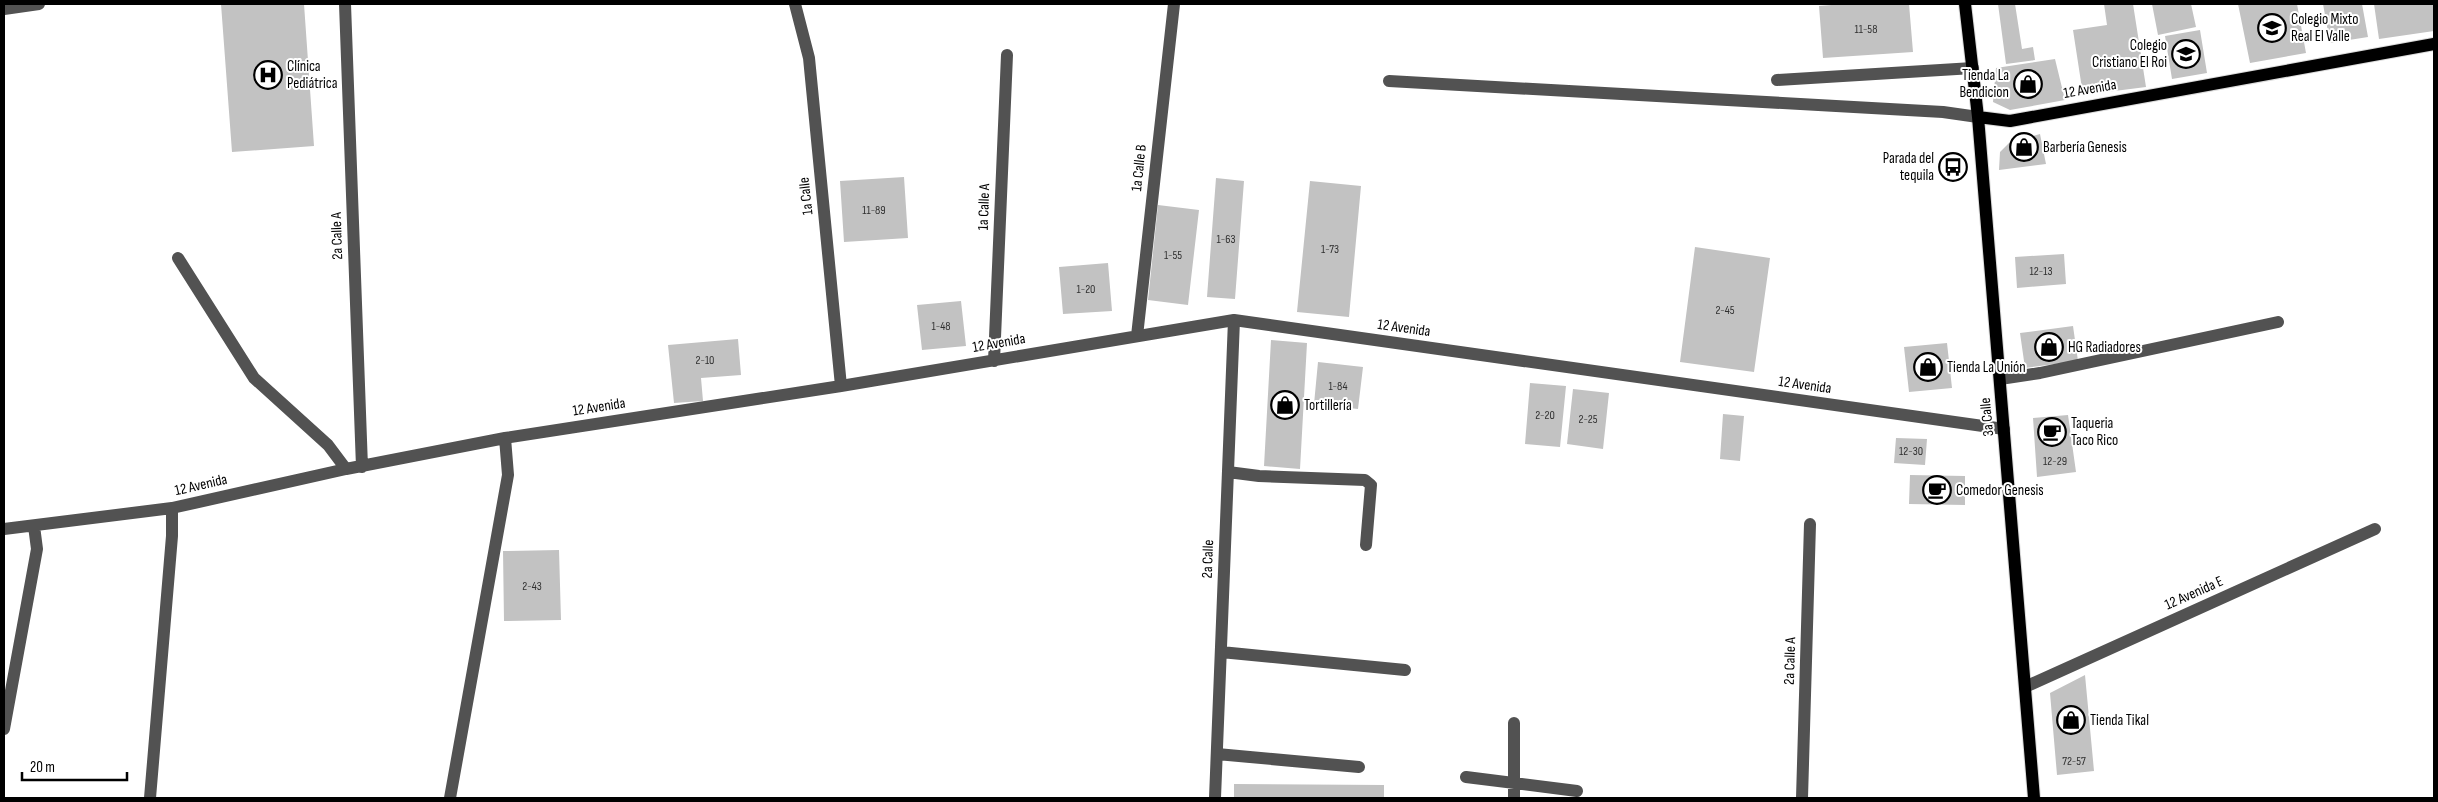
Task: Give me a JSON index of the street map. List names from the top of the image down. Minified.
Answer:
{"streets":{"main road":["12 Avenida","3a Calle"],"street":["1a Calle B","1a Calle","1a Calle A","2a Calle A","2a Calle","12 Avenida E"]},"crossings":[["12 Avenida","1a Calle B"],["12 Avenida","1a Calle"],["12 Avenida","1a Calle A"],["12 Avenida","2a Calle A"],["12 Avenida","3a Calle"],["12 Avenida","2a Calle"],["3a Calle","12 Avenida E"]],"places":{"school or university":["Colegio Mixto Real El Valle","Colegio Cristiano El Roi"],"hospital":["Clínica Pediátrica"],"shop":["Tienda La Bendicion","Barbería Genesis","HG Radiadores","Tienda La Unión","Tortillería","Tienda Tikal"],"bus stop":["Parada del tequila"],"cafe":["Taqueria Taco Rico","Comedor Genesis"]},"house_numbers":["11-58","11-89","1-63","1-73","1-55","12-13","1-20","2-45","1-48","2-10","1-84","2-20","2-25","12-30","12-29","2-43","72-57"],"scale_bar":"20 m"}
